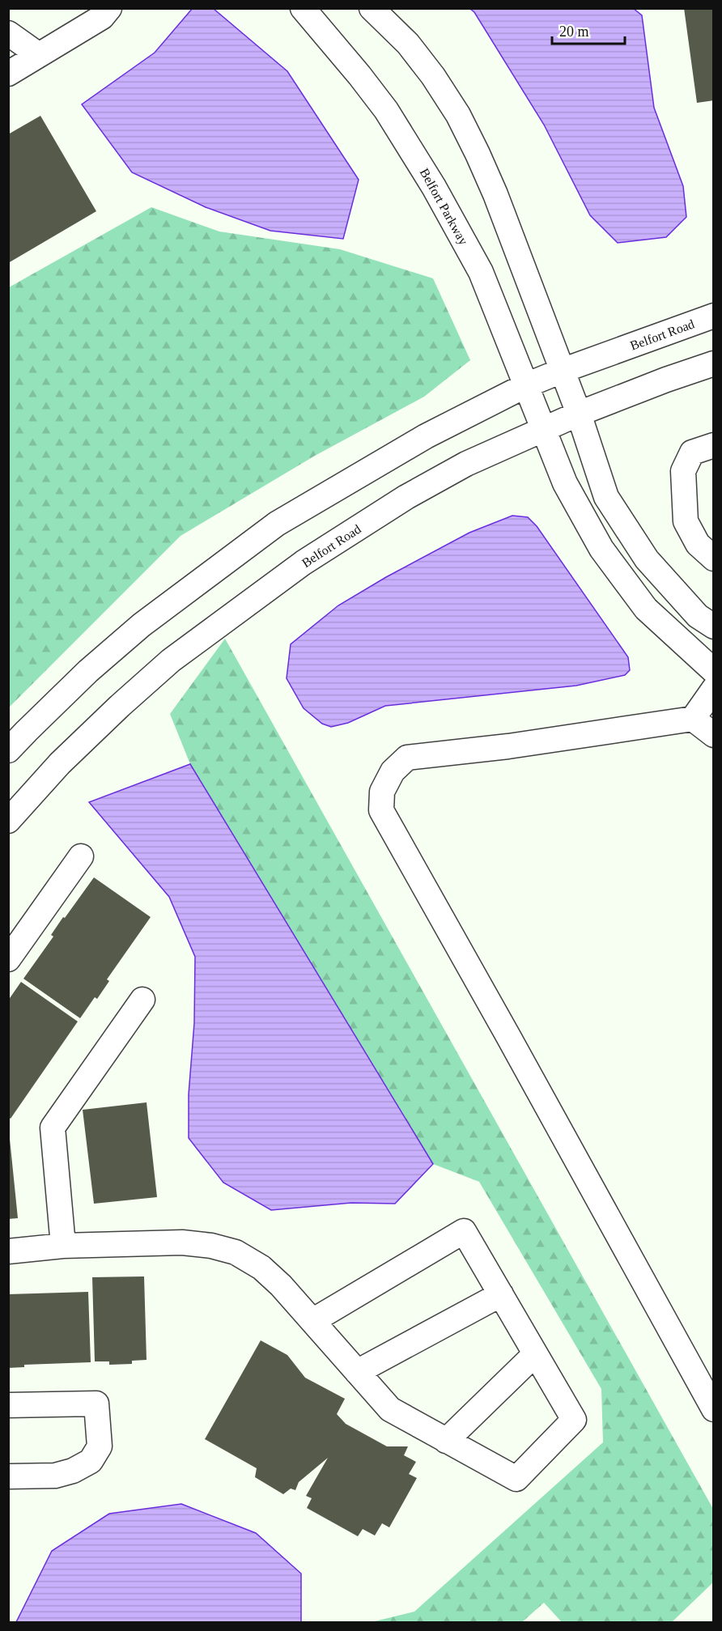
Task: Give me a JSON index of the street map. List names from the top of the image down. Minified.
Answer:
{"streets":{"street":["Belfort Parkway","Belfort Road"]},"crossings":[["Belfort Parkway","Belfort Road"]],"scale_bar":"20 m"}
